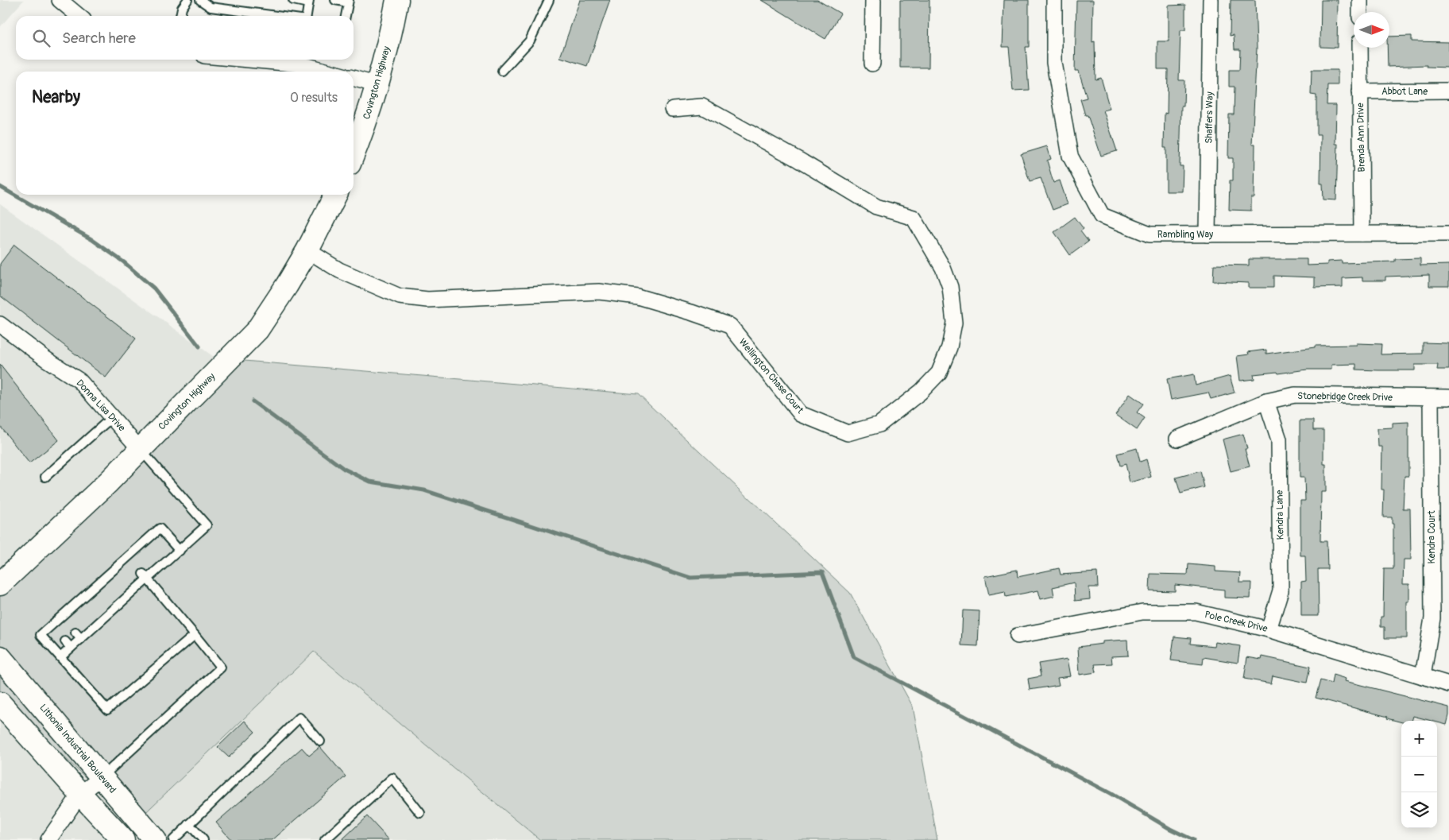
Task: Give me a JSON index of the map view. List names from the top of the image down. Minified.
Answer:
{"streets":{"main road":["Covington Highway","Lithonia Industrial Boulevard"],"street":["Abbot Lane","Shaffers Way","Brenda Ann Drive","Rambling Way","Wellington Chase Court","Stonebridge Creek Drive","Donna Lisa Drive","Kendra Lane","Kendra Court","Pole Creek Drive"]},"crossings":[["Covington Highway","Wellington Chase Court"],["Covington Highway","Donna Lisa Drive"],["Abbot Lane","Brenda Ann Drive"],["Shaffers Way","Rambling Way"],["Brenda Ann Drive","Rambling Way"],["Stonebridge Creek Drive","Kendra Lane"],["Stonebridge Creek Drive","Kendra Court"],["Kendra Lane","Pole Creek Drive"],["Kendra Court","Pole Creek Drive"]],"north":"right","page":{"search":"Search here","heading":["Nearby","0 results"],"map_buttons":["+","−"]}}
